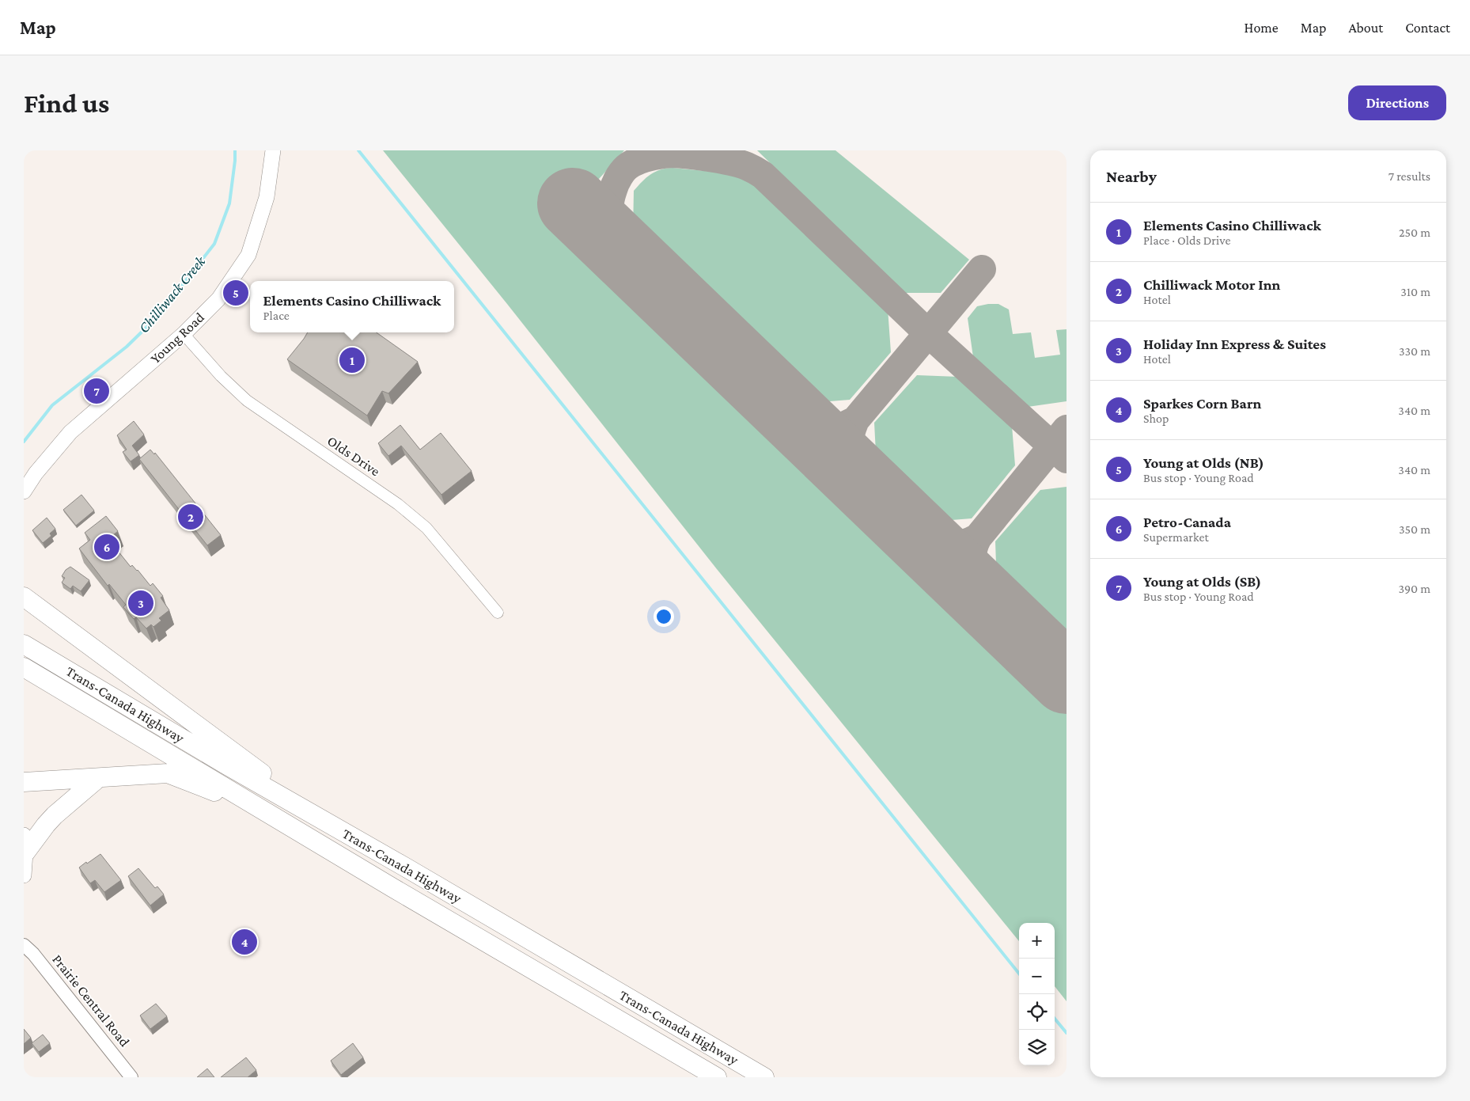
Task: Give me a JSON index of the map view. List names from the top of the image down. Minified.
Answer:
{"streets":{"highway":["Trans-Canada Highway"],"main road":["Young Road"],"street":["Olds Drive","Prairie Central Road"]},"crossings":[["Young Road","Olds Drive"]],"water":["Chilliwack Creek"],"page":{"header":"Map","nav":["Home","Map","About","Contact"],"buttons":"Directions","title":"Find us","heading":["Nearby","7 results"],"list":[{"mark":"1","name":"Elements Casino Chilliwack","note":"Place · Olds Drive","value":"250 m"},{"mark":"2","name":"Chilliwack Motor Inn","note":"Hotel","value":"310 m"},{"mark":"3","name":"Holiday Inn Express & Suites","note":"Hotel","value":"330 m"},{"mark":"4","name":"Sparkes Corn Barn","note":"Shop","value":"340 m"},{"mark":"5","name":"Young at Olds (NB)","note":"Bus stop · Young Road","value":"340 m"},{"mark":"6","name":"Petro-Canada","note":"Supermarket","value":"350 m"},{"mark":"7","name":"Young at Olds (SB)","note":"Bus stop · Young Road","value":"390 m"}],"pins":["5","1","7","2","6","3","4"],"popup":["Elements Casino Chilliwack","Place"],"map_buttons":["+","−"]}}
